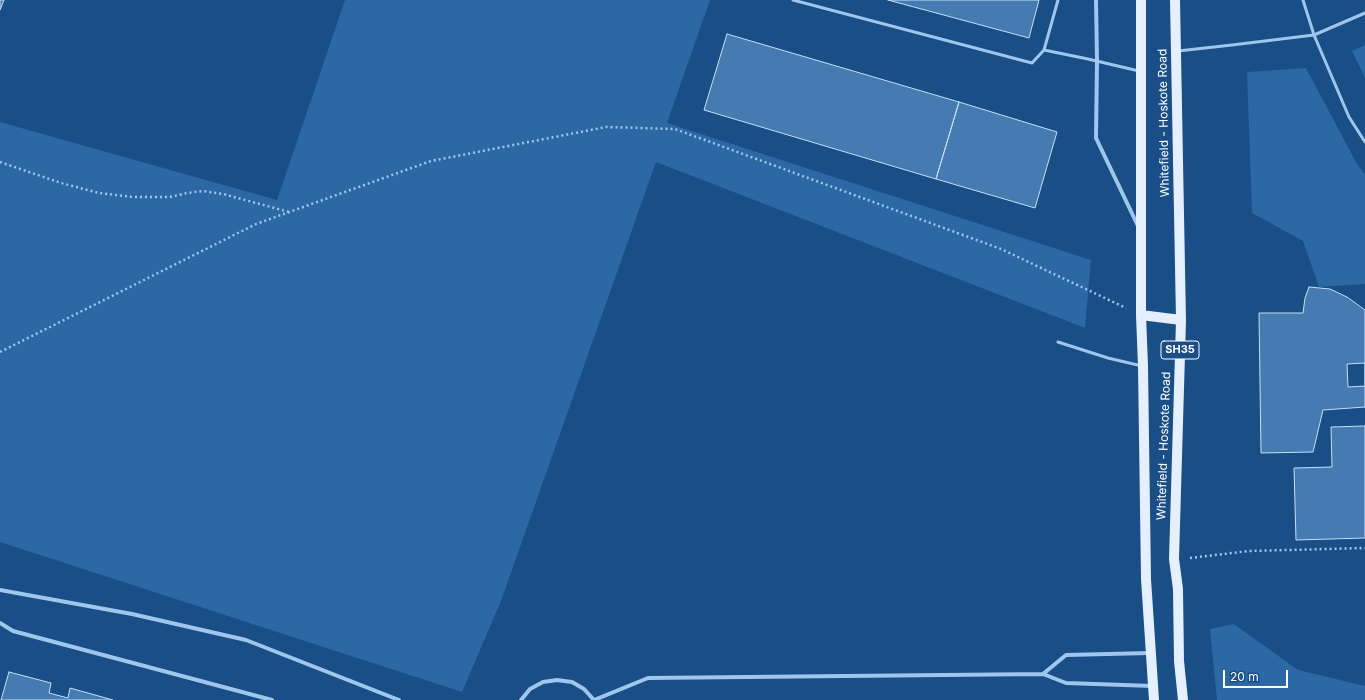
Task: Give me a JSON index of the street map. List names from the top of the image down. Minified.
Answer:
{"streets":{"main road":["Whitefield - Hoskote Road","SH35"]},"scale_bar":"20 m"}
